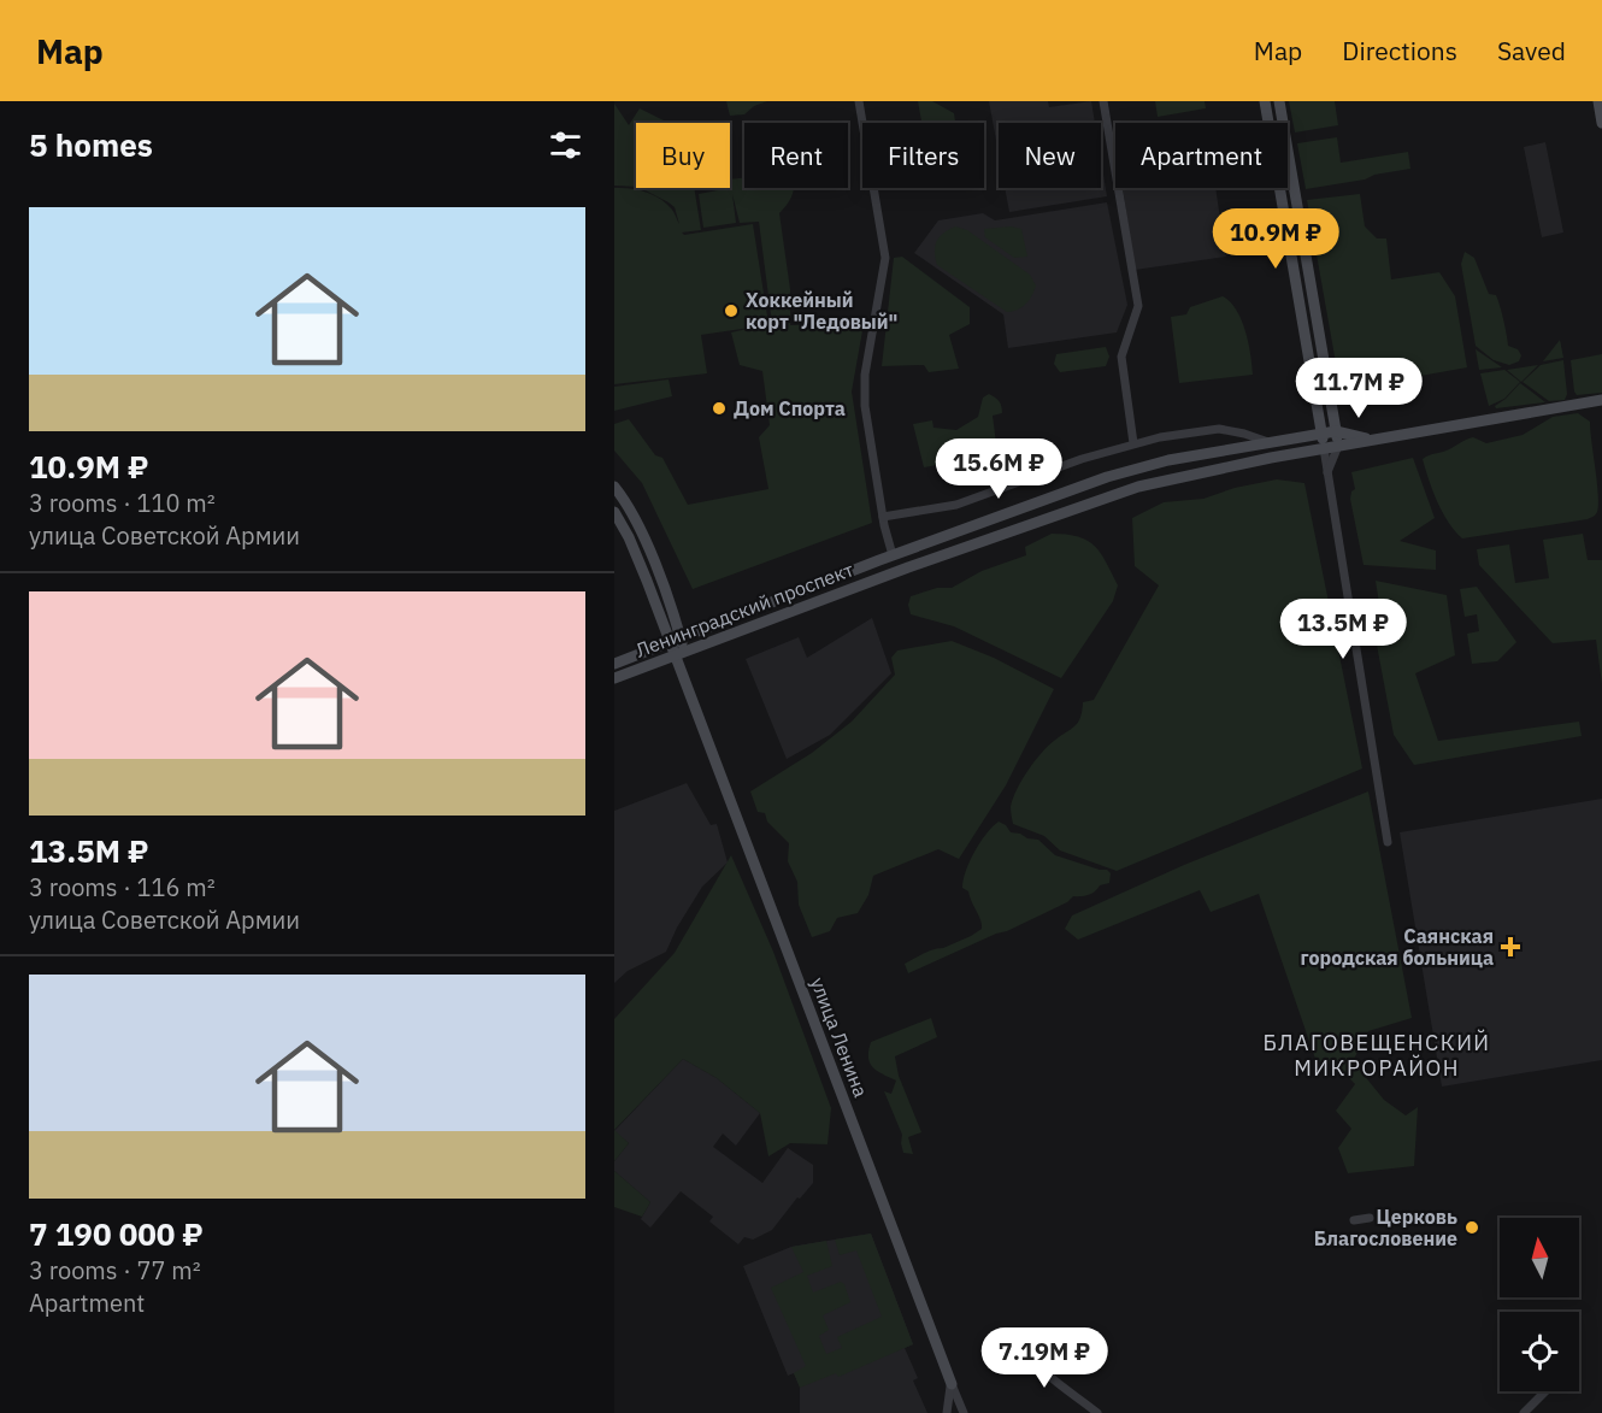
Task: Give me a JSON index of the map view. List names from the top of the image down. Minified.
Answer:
{"streets":{"street":["Ленинградский проспект","улица Ленина"]},"crossings":[["Ленинградский проспект","улица Ленина"]],"districts":["БЛАГОВЕЩЕНСКИЙ МИКРОРАЙОН"],"places":{"other":["Хоккейный корт \"Ледовый\"","Дом Спорта","Церковь Благословение"],"health":["Саянская городская больница"]},"north":"top","page":{"header":"Map","nav":["Map","Directions","Saved"],"heading":"5 homes","chip":["Buy","Rent","Filters","New","Apartment"],"list":[{"name":"10.9M ₽","note":"3 rooms · 110 m² · улица Советской Армии"},{"name":"13.5M ₽","note":"3 rooms · 116 m² · улица Советской Армии"},{"name":"7 190 000 ₽","note":"3 rooms · 77 m² · Apartment"}],"price":["10.9M ₽","11.7M ₽","15.6M ₽","13.5M ₽","7.19M ₽"]}}
